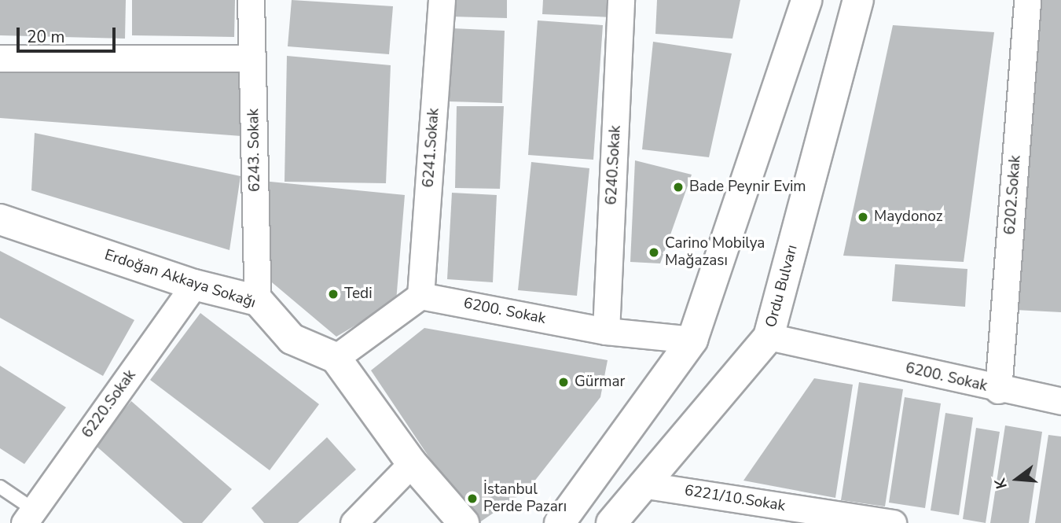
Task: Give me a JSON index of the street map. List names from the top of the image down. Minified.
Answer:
{"streets":{"main road":["Erdoğan Akkaya Sokağı","Ordu Bulvarı"],"street":["6241.Sokak","6243. Sokak","6240.Sokak","6202.Sokak","6200. Sokak","6220.Sokak","6221/10.Sokak"]},"crossings":[["6241.Sokak","6200. Sokak"],["6243. Sokak","Erdoğan Akkaya Sokağı"],["6240.Sokak","6200. Sokak"],["6202.Sokak","6200. Sokak"],["Erdoğan Akkaya Sokağı","6220.Sokak"],["Ordu Bulvarı","6200. Sokak"],["Ordu Bulvarı","6221/10.Sokak"]],"places":["Bade Peynir Evim","Maydonoz","Carino Mobilya Mağazası","Tedi","Gürmar","İstanbul Perde Pazarı"],"scale_bar":"20 m","north":"left"}
